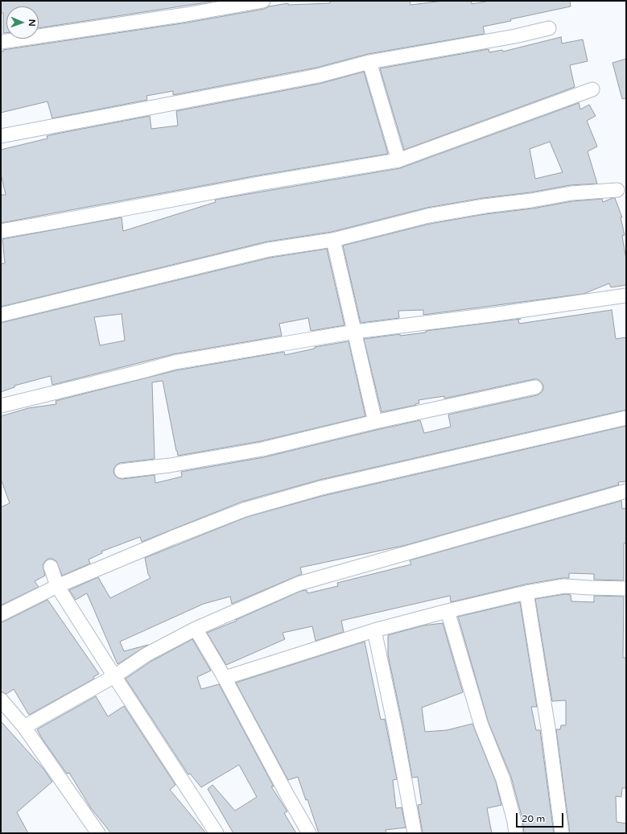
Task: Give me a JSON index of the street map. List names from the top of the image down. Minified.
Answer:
{"scale_bar":"20 m","north":"right"}
